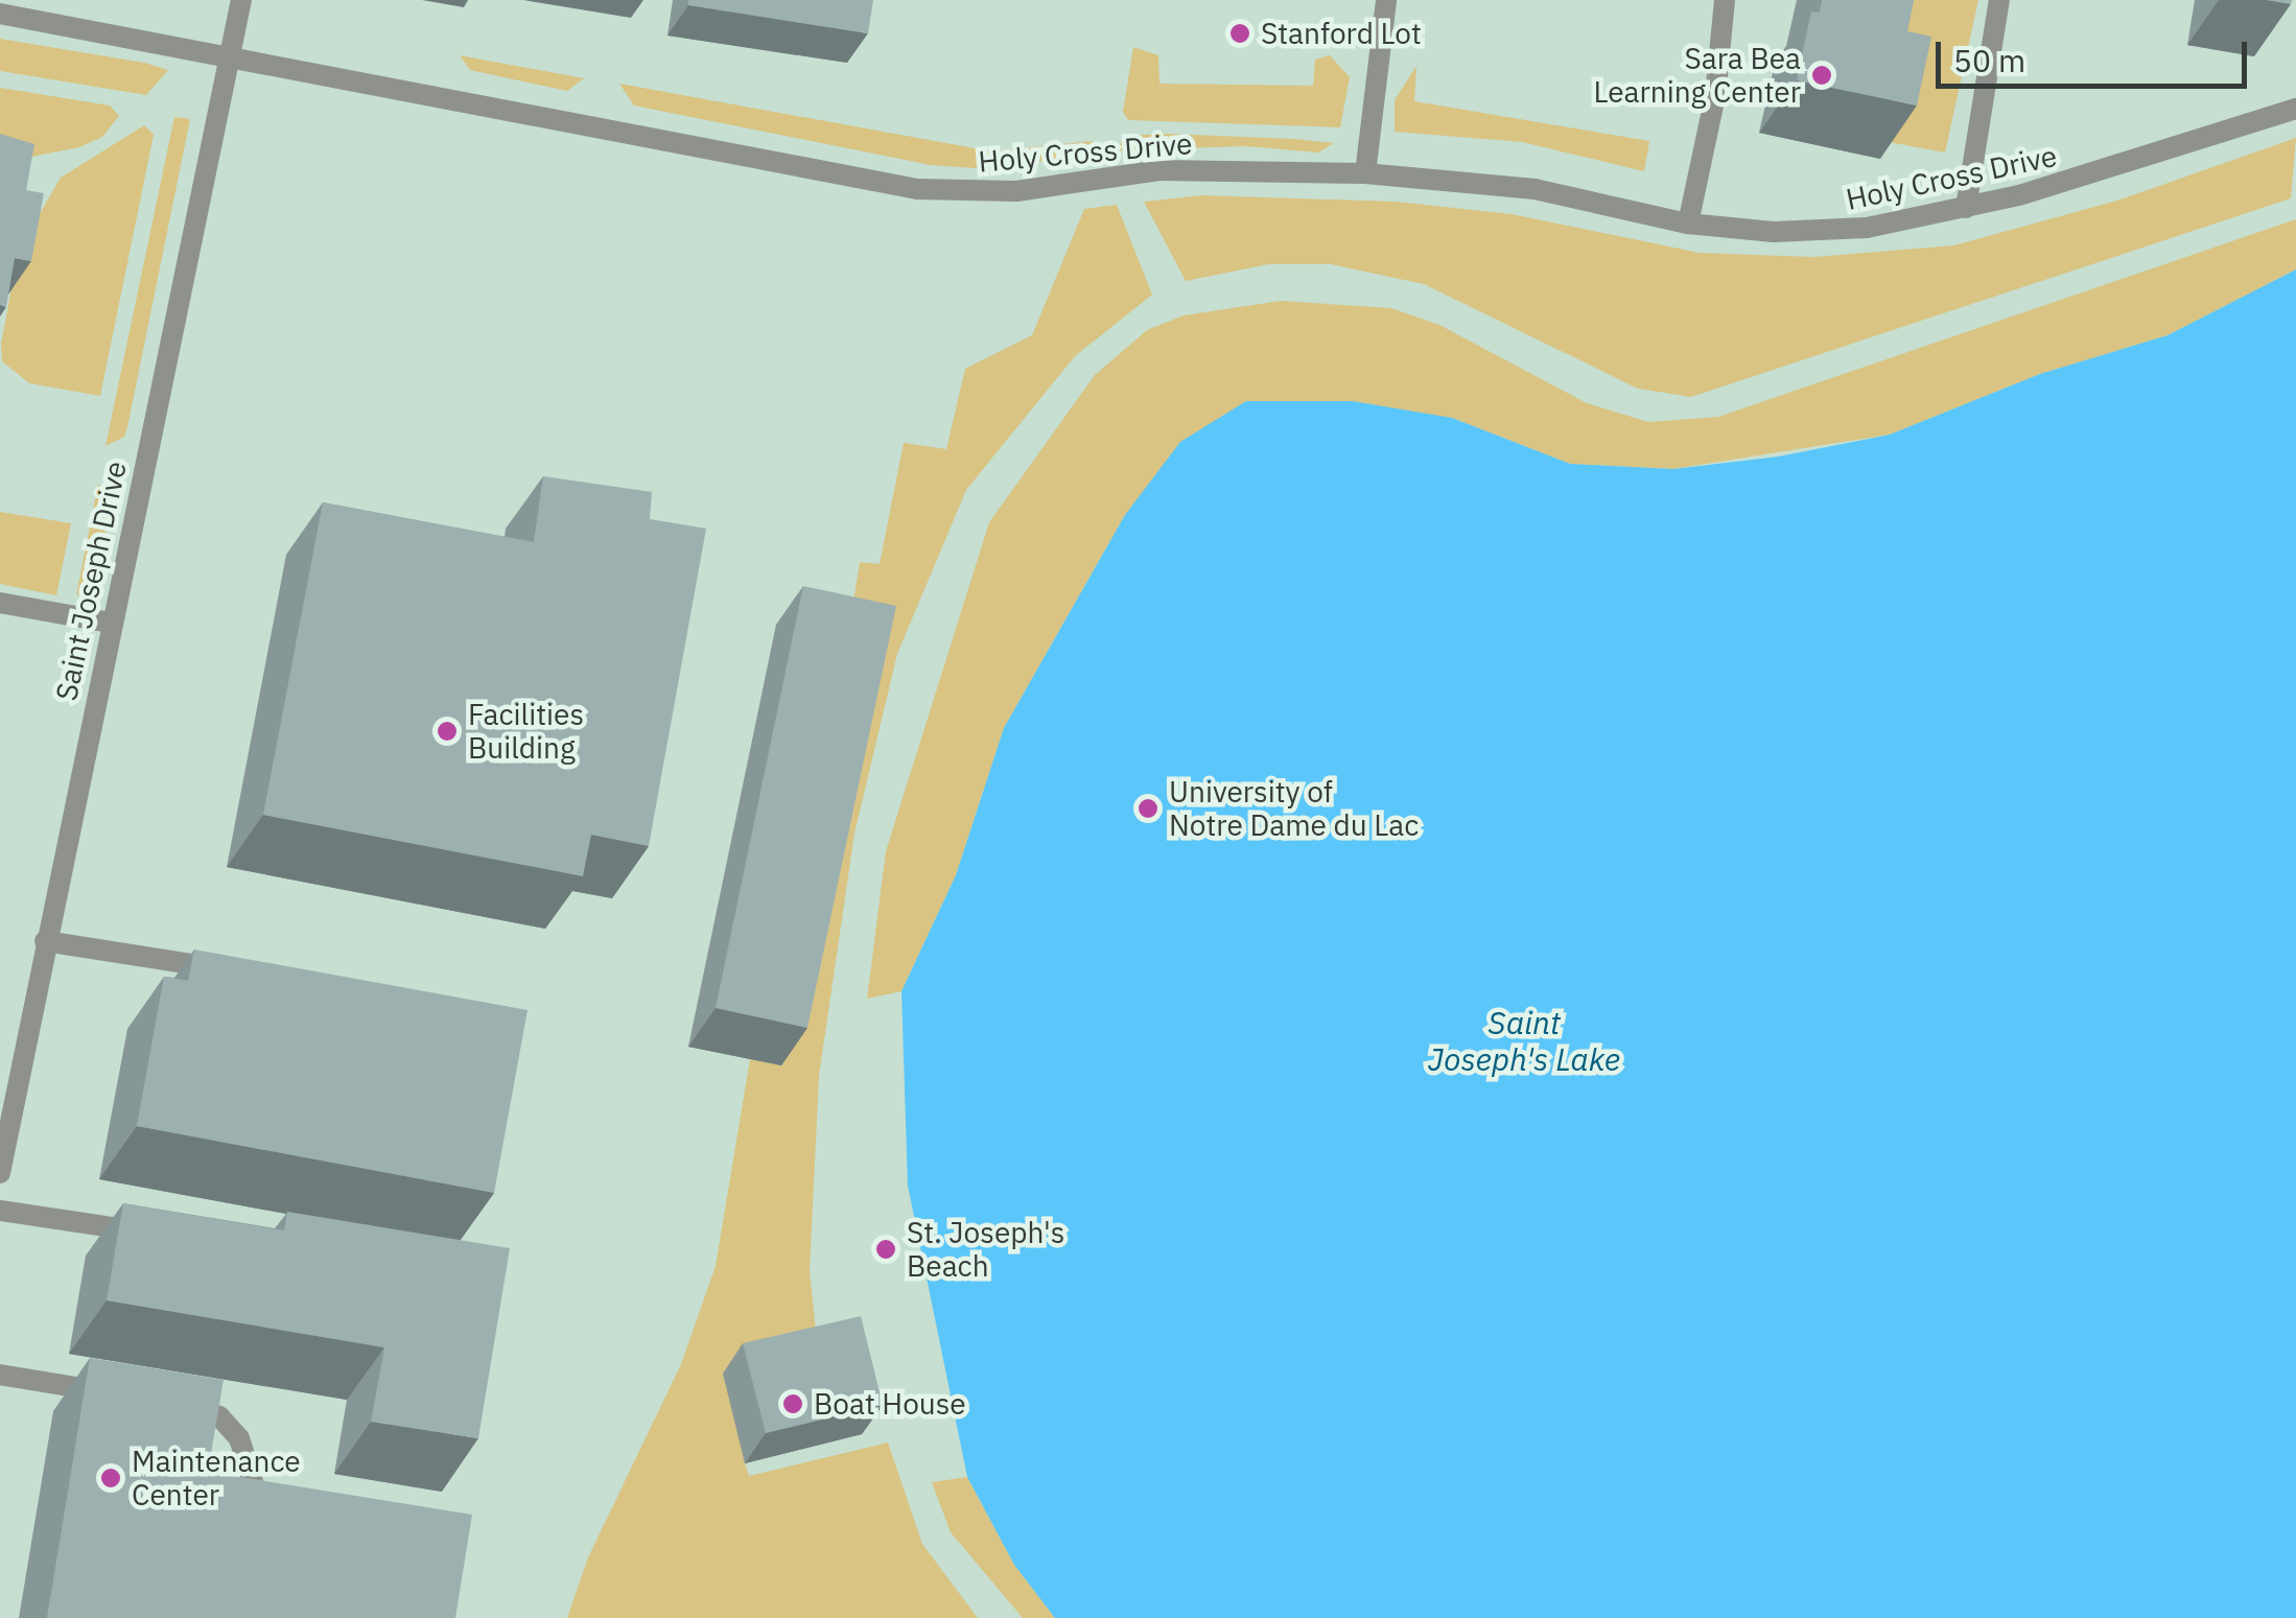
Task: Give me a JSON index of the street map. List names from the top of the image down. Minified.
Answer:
{"streets":{"street":["Holy Cross Drive","Saint Joseph Drive"]},"crossings":[["Holy Cross Drive","Saint Joseph Drive"]],"water":["Saint Joseph's Lake"],"places":["Stanford Lot","Sara Bea Learning Center","Facilities Building","University of Notre Dame du Lac","St. Joseph's Beach","Boat House","Maintenance Center"],"scale_bar":"50 m"}
